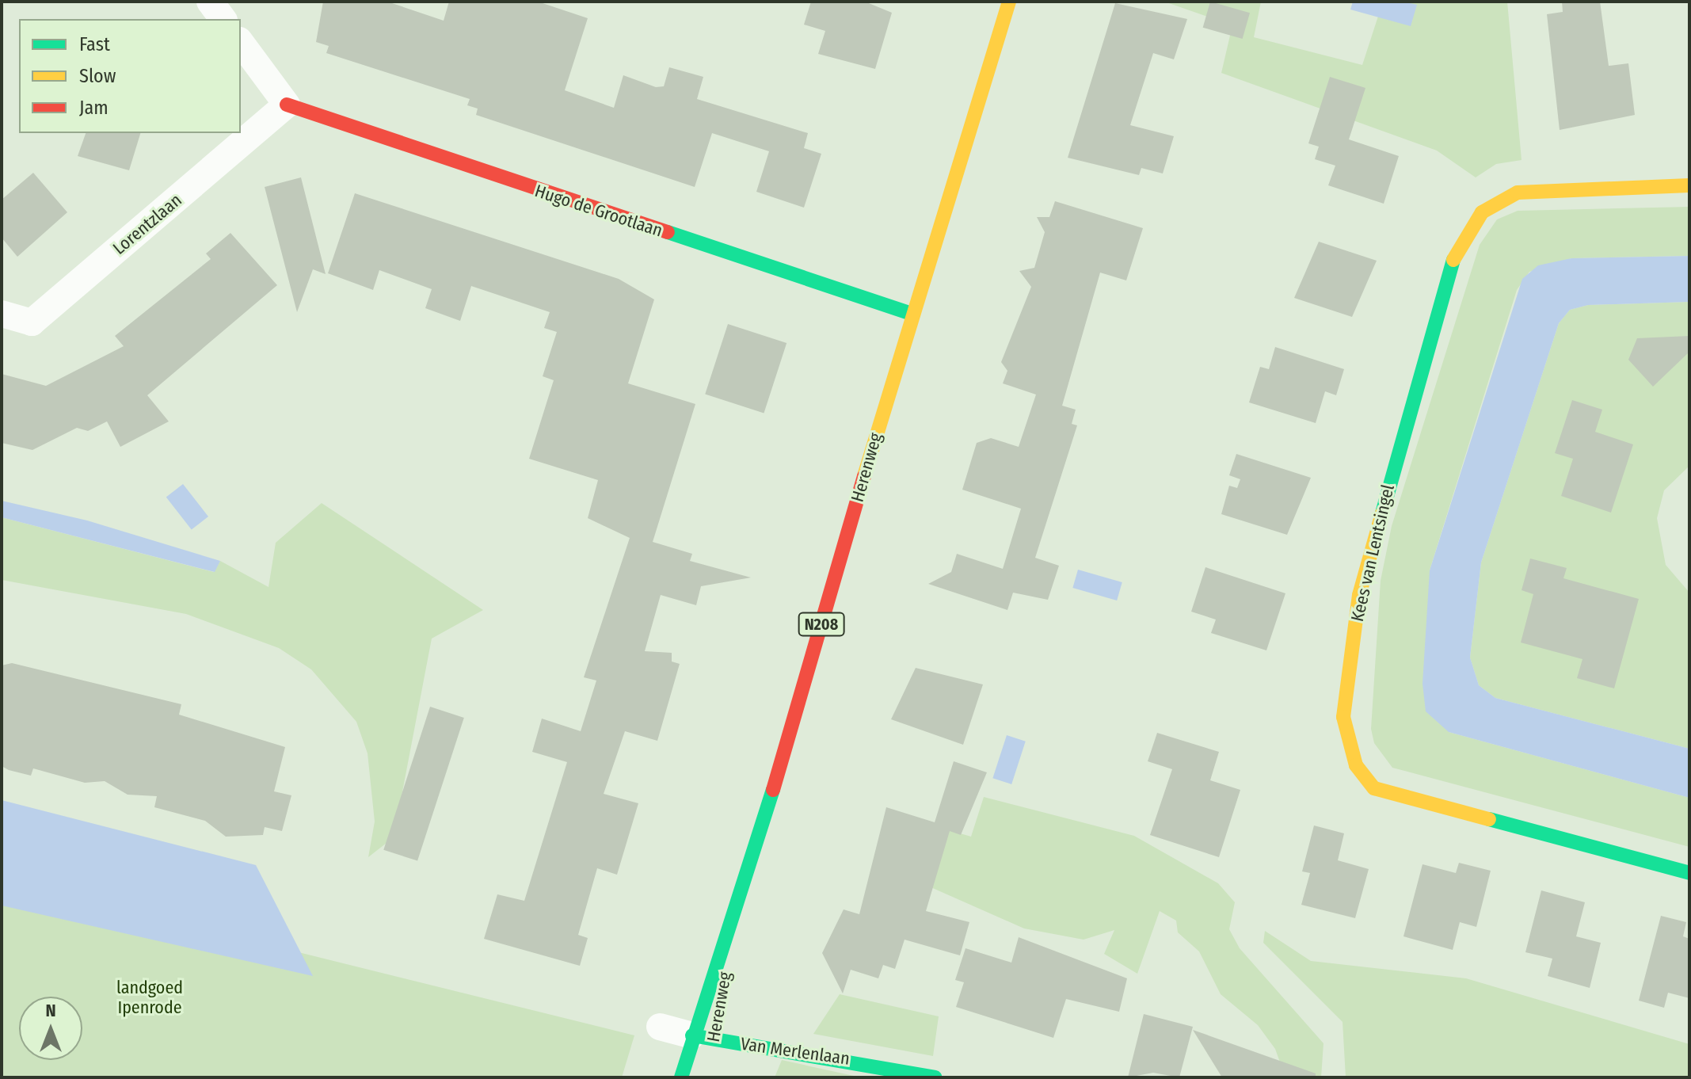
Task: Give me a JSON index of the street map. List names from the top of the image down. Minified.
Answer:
{"streets":{"street":["Hugo de Grootlaan","Lorentzlaan","Herenweg","Kees van Lentsingel","N208","Van Merlenlaan"]},"crossings":[["Hugo de Grootlaan","Lorentzlaan"],["Hugo de Grootlaan","Herenweg"],["Herenweg","Van Merlenlaan"]],"parks":["landgoed Ipenrode"],"legend":["Fast","Slow","Jam"],"north":"top"}
